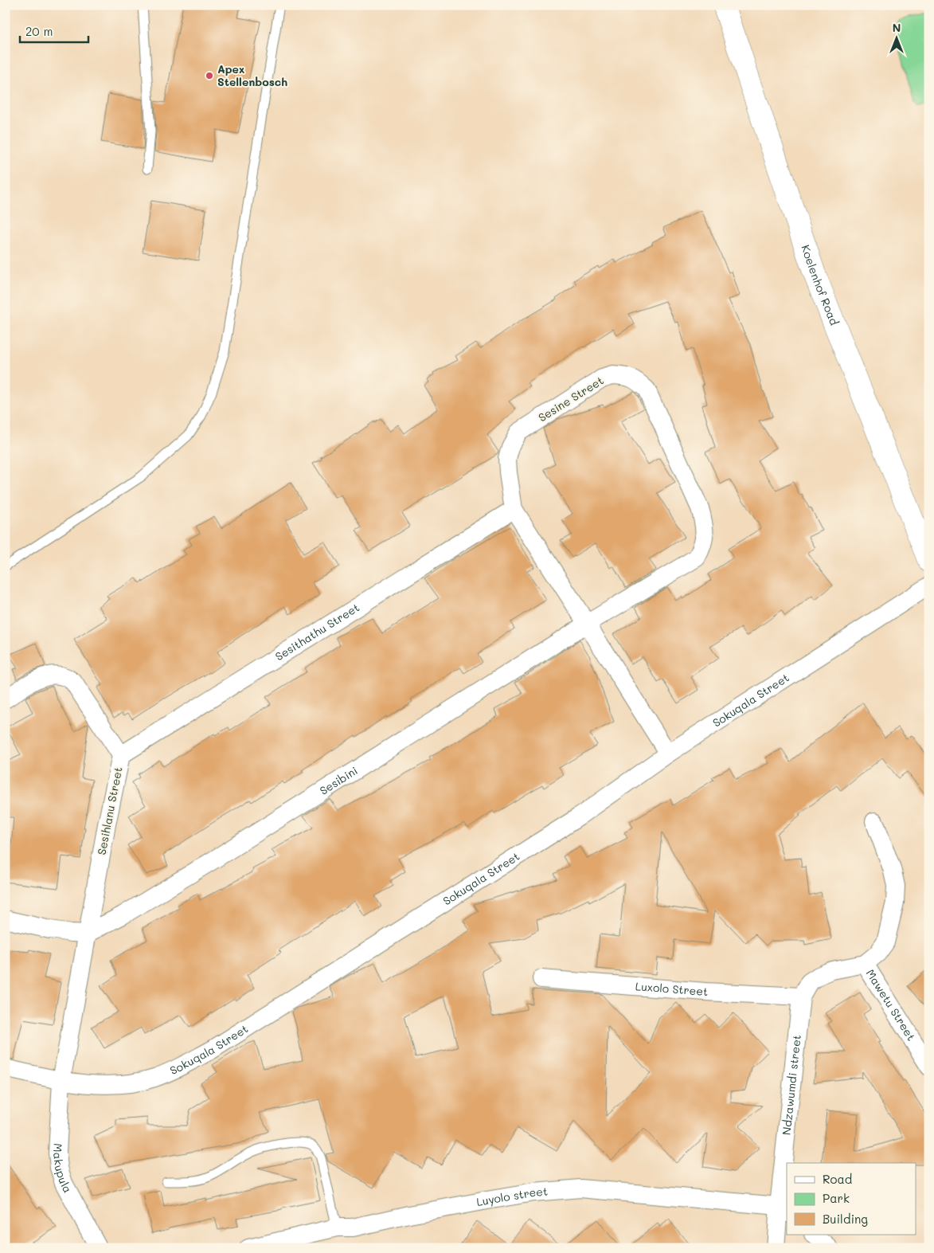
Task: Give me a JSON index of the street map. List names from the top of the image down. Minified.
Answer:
{"streets":{"main road":["Koelenhof Road"],"street":["Sesine Street","Sesithathu Street","Sokuqala Street","Sesibini","Sesihlanu Street","Luxolo Street","Mawetu Street","Ndzawumdi street","Makupula","Luyolo street"]},"crossings":[["Sesine Street","Sesithathu Street"],["Sesine Street","Sokuqala Street"],["Sesine Street","Sesibini"],["Sesithathu Street","Sesihlanu Street"],["Sokuqala Street","Sesihlanu Street"],["Sokuqala Street","Makupula"],["Sesibini","Sesihlanu Street"],["Sesihlanu Street","Makupula"],["Luxolo Street","Ndzawumdi street"],["Mawetu Street","Ndzawumdi street"],["Ndzawumdi street","Luyolo street"]],"places":["Apex Stellenbosch"],"legend":["Road","Park","Building"],"scale_bar":"20 m","north":"top"}
